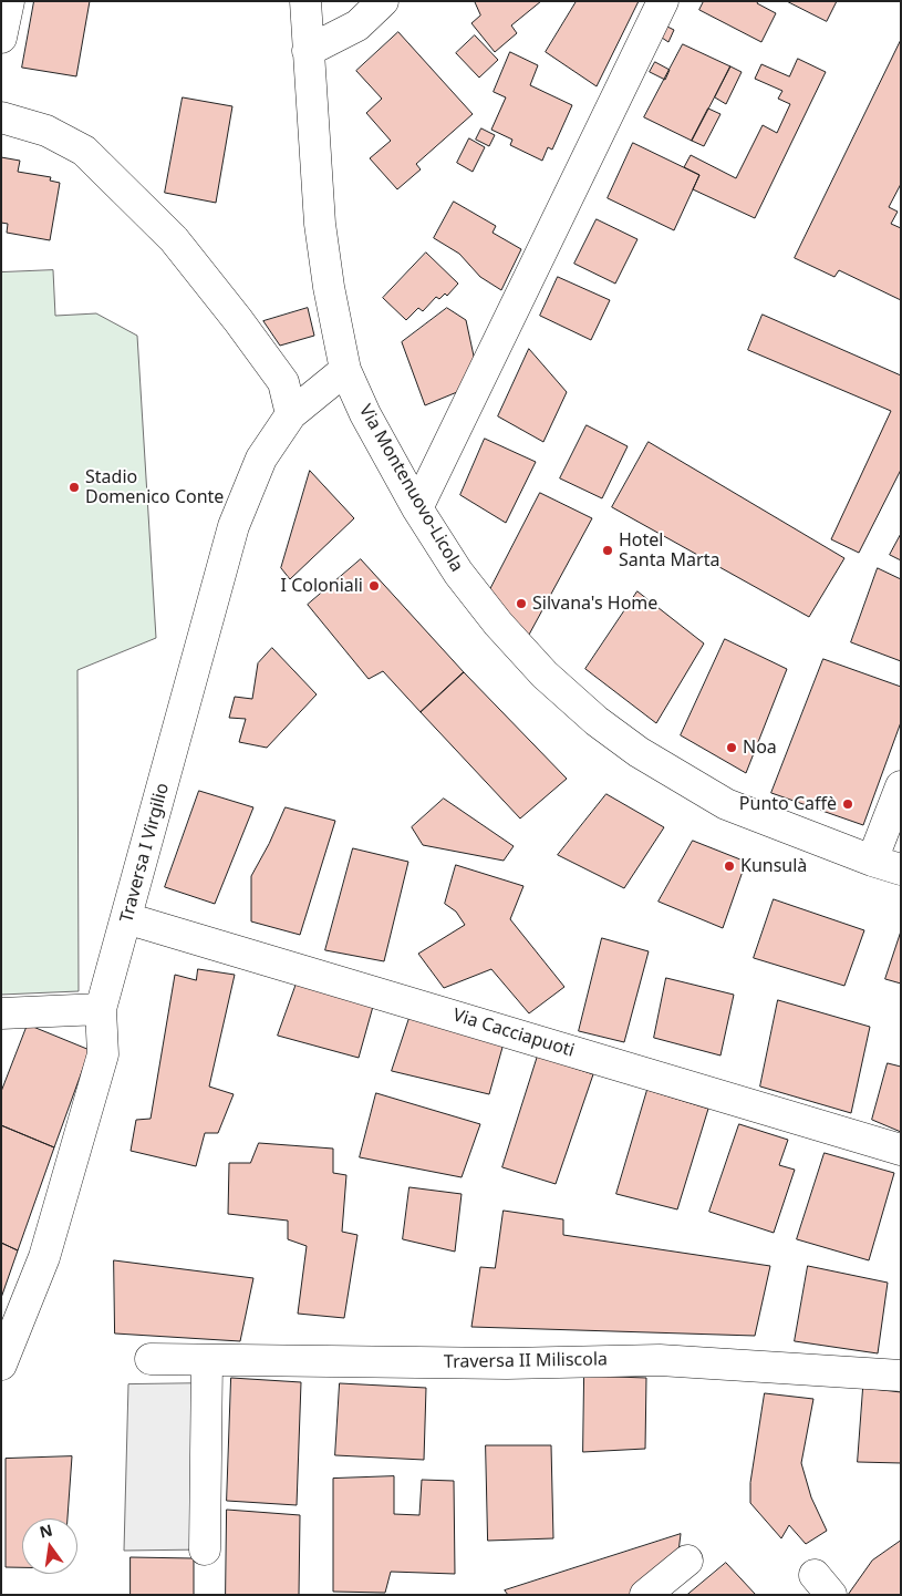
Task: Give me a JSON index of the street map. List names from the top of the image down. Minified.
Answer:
{"streets":{"street":["Via Montenuovo-Licola","Traversa I Virgilio","Via Cacciapuoti","Traversa II Miliscola"]},"crossings":[["Via Montenuovo-Licola","Traversa I Virgilio"],["Traversa I Virgilio","Via Cacciapuoti"]],"places":["Stadio Domenico Conte","Hotel Santa Marta","I Coloniali","Silvana's Home","Noa","Punto Caffè","Kunsulà"],"north":"top"}
